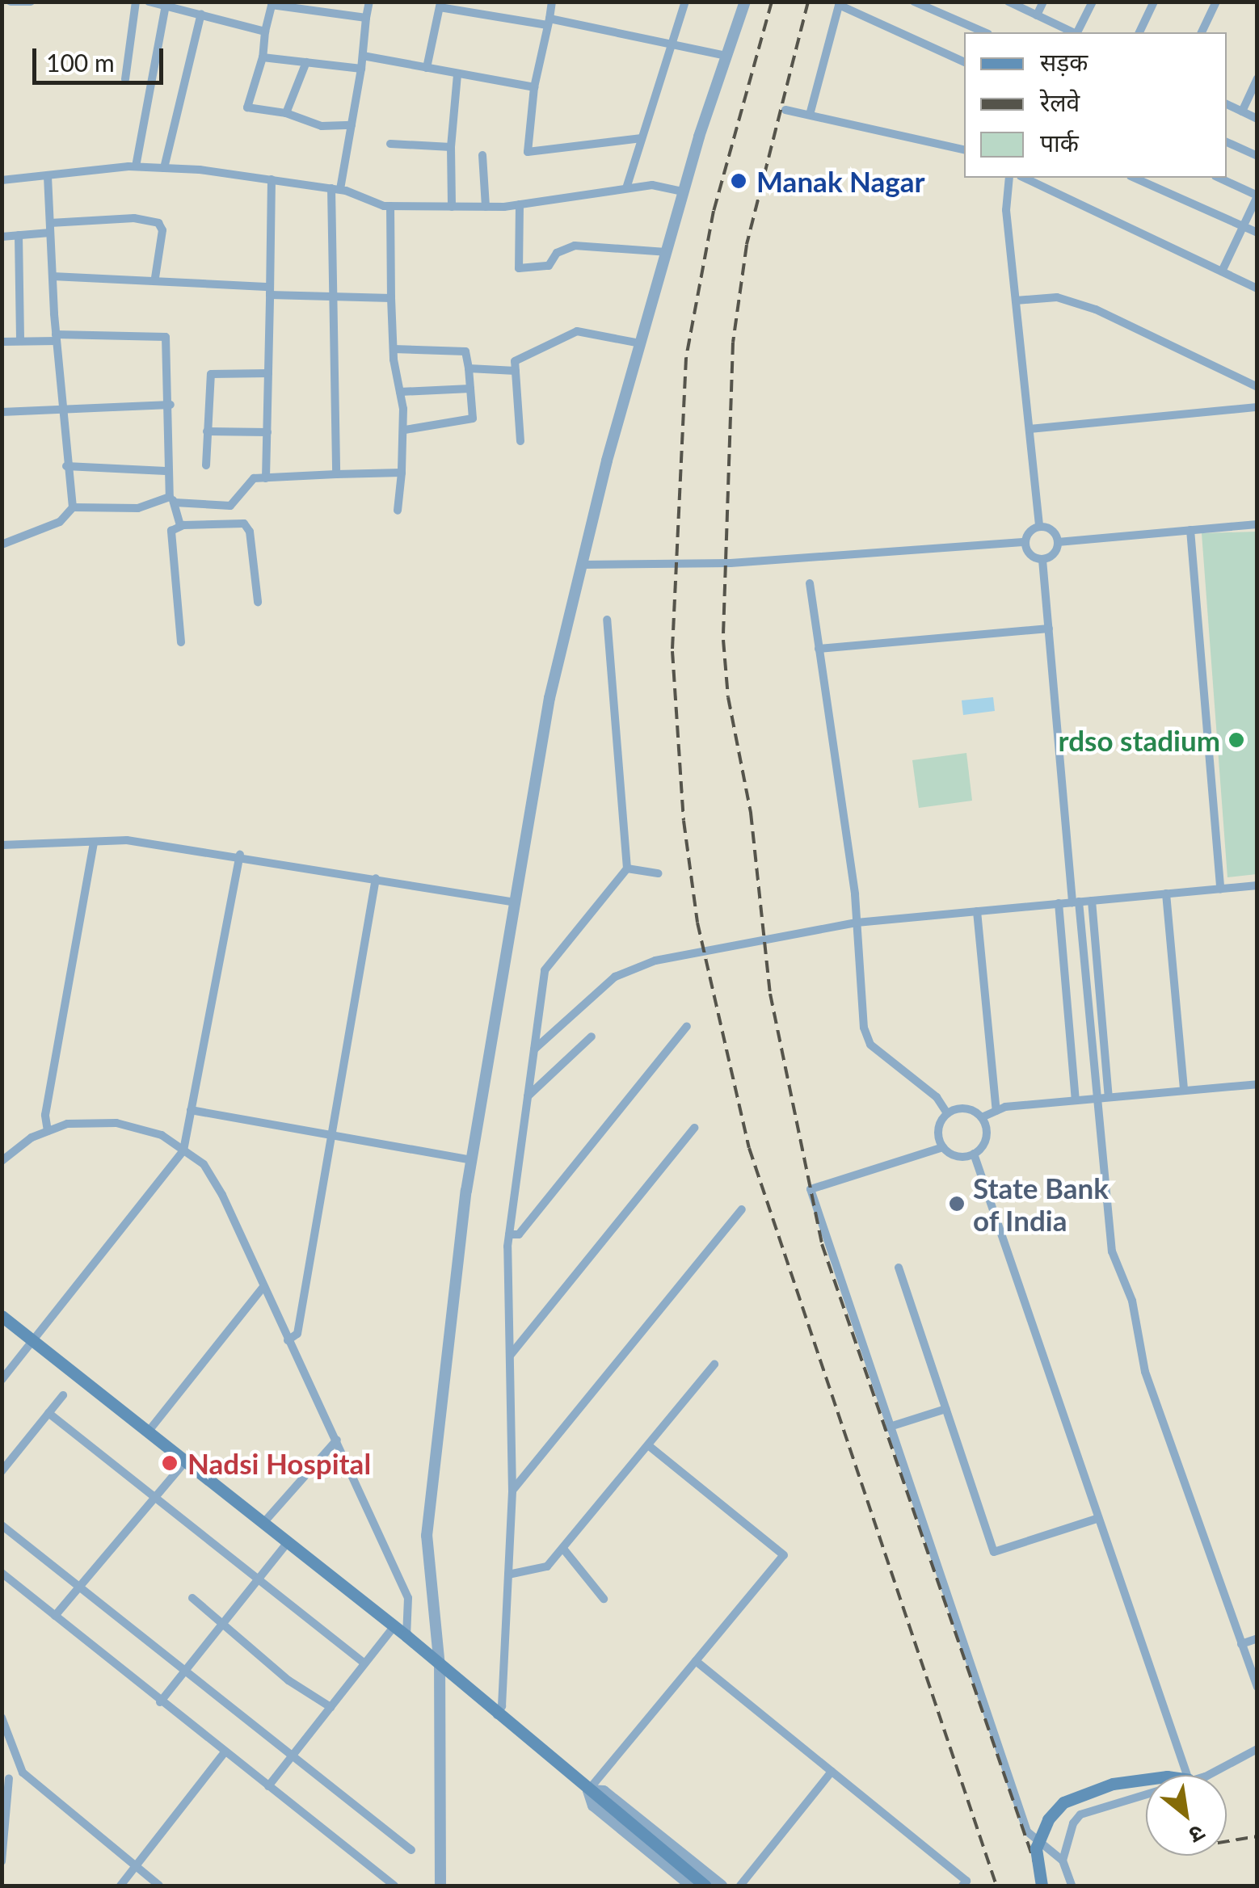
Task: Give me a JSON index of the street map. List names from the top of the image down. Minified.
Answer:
{"places":["Manak Nagar","rdso stadium","State Bank of India","Nadsi Hospital"],"legend":["सड़क","रेलवे","पार्क"],"scale_bar":"100 m","north":"bottom right"}
